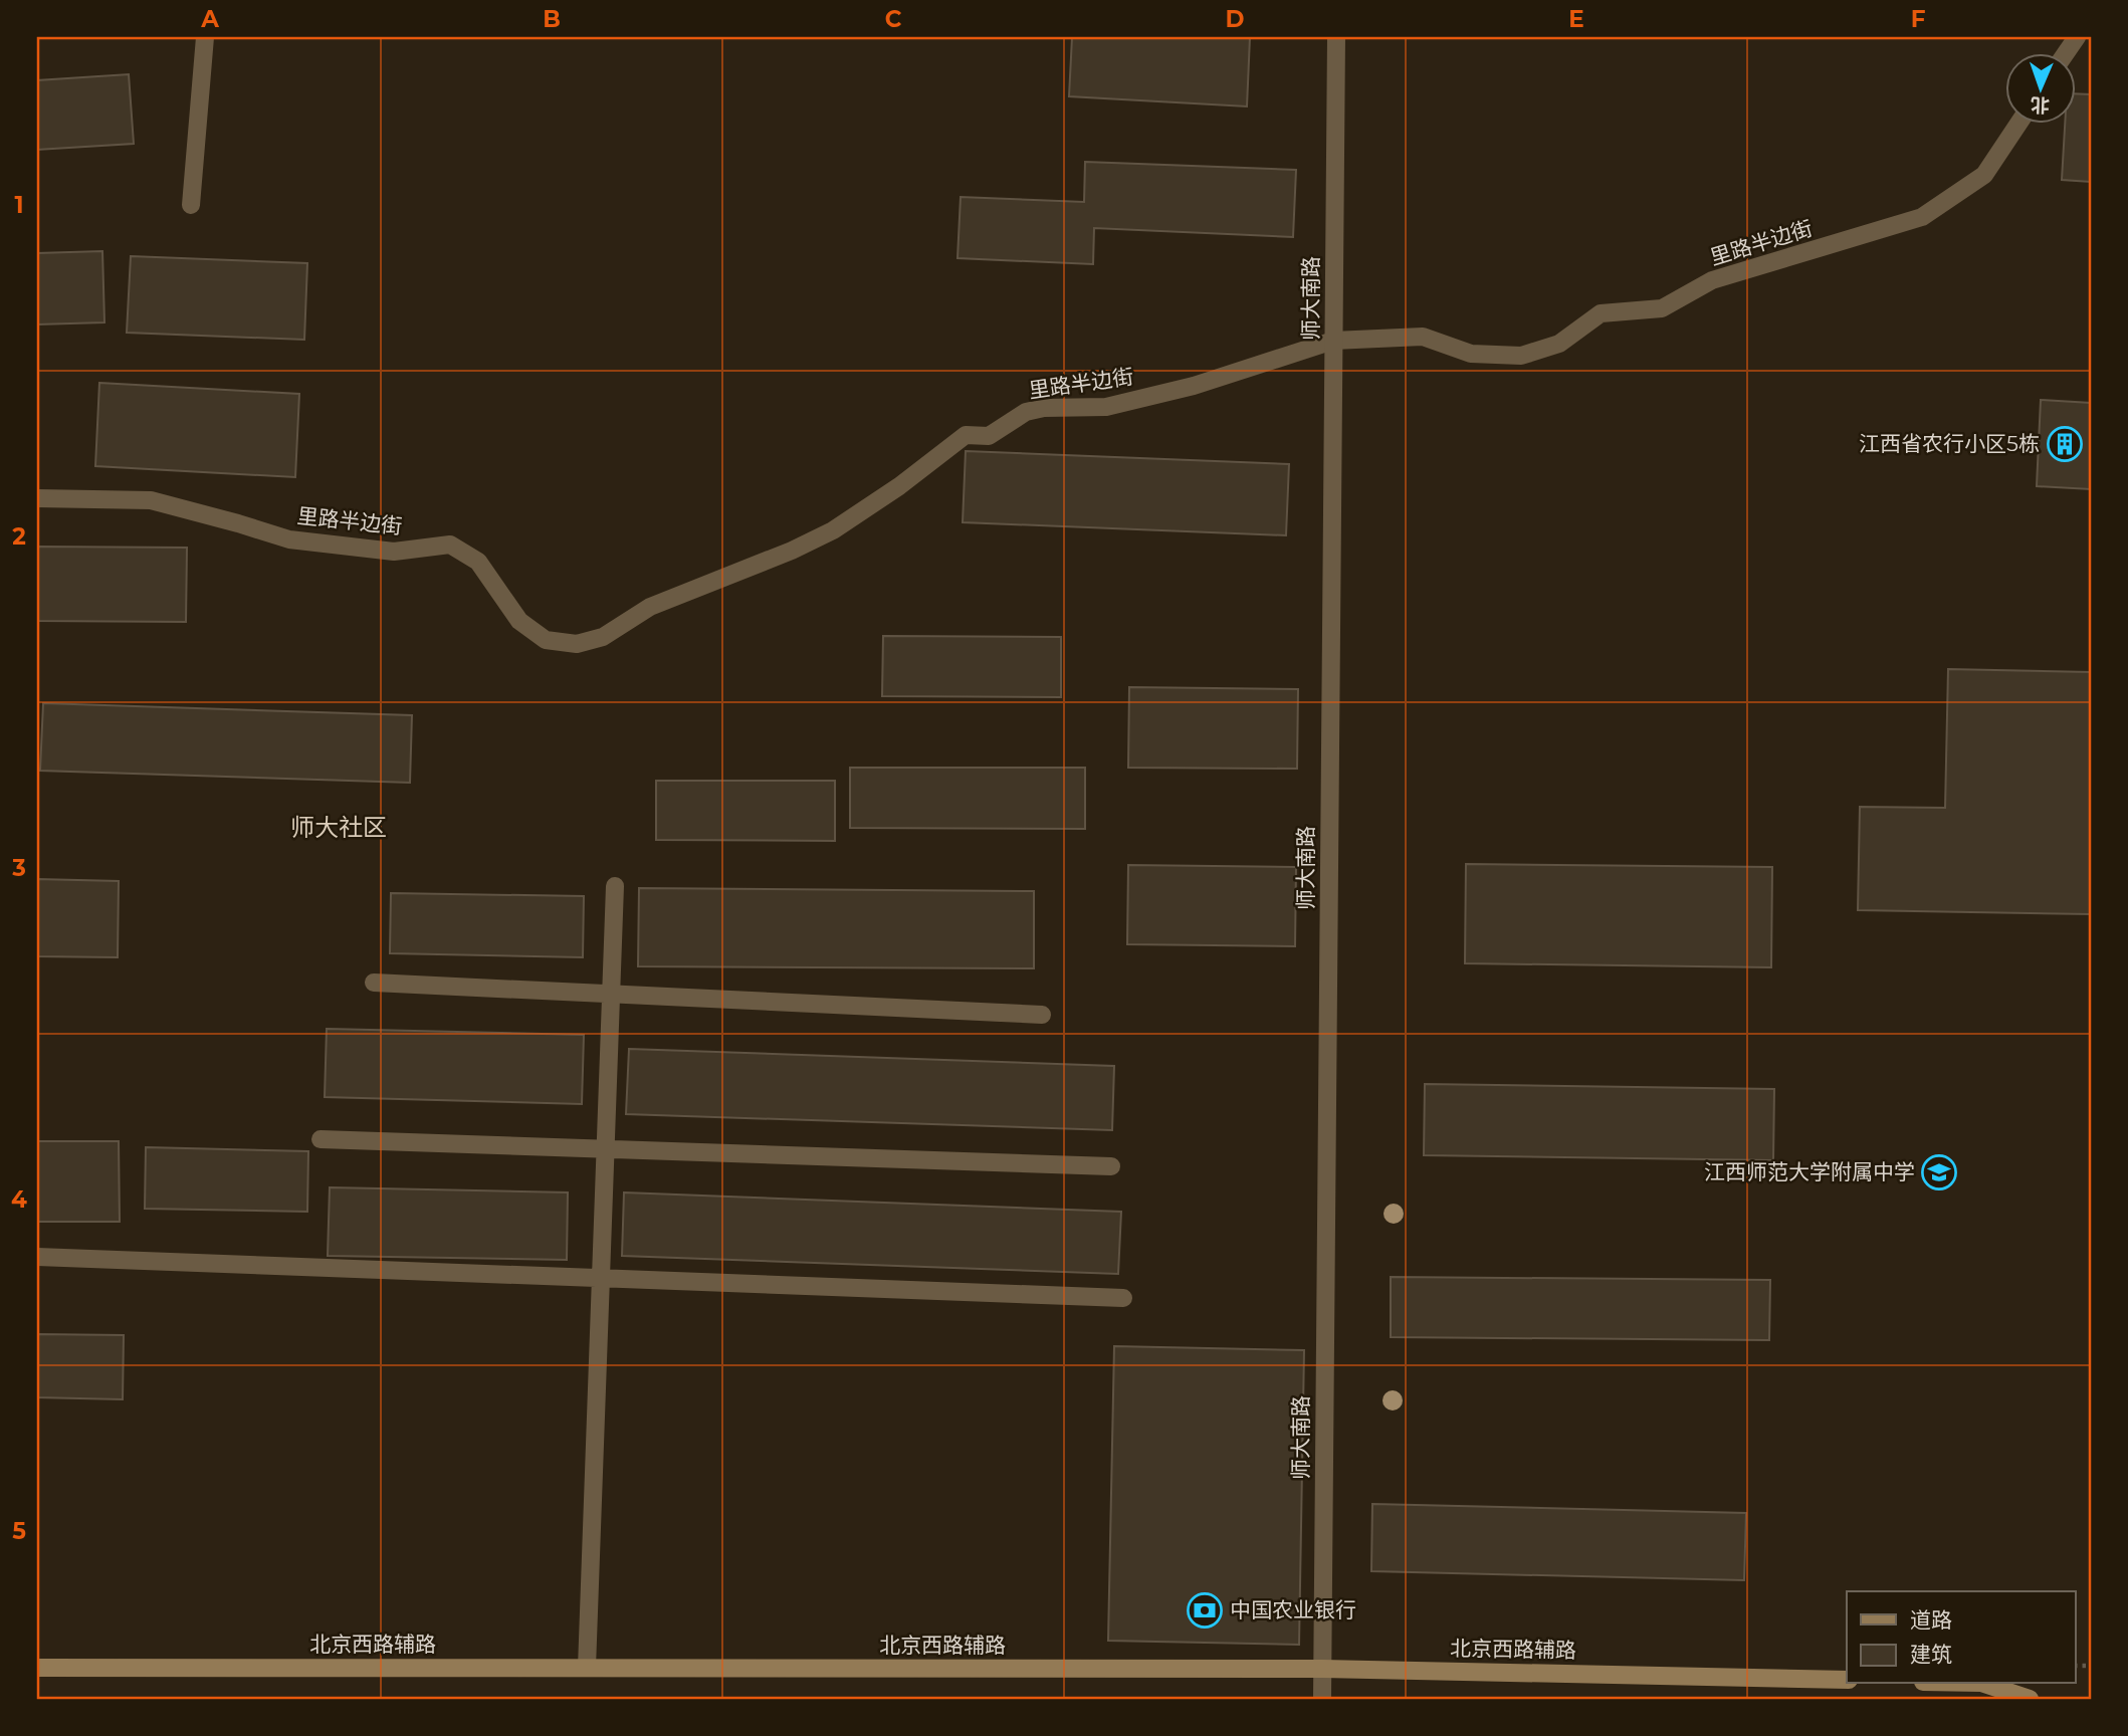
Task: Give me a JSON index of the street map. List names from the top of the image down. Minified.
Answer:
{"streets":{"main road":["北京西路辅路"],"street":["里路半边街","师大南路"]},"crossings":[["里路半边街","师大南路"],["师大南路","北京西路辅路"]],"districts":["师大社区"],"places":{"building":["江西省农行小区5栋"],"school or university":["江西师范大学附属中学"],"bank":["中国农业银行"]},"legend":["道路","建筑"],"north":"bottom","grid":{"columns":["A","B","C","D","E","F"],"rows":["1","2","3","4","5"]}}
